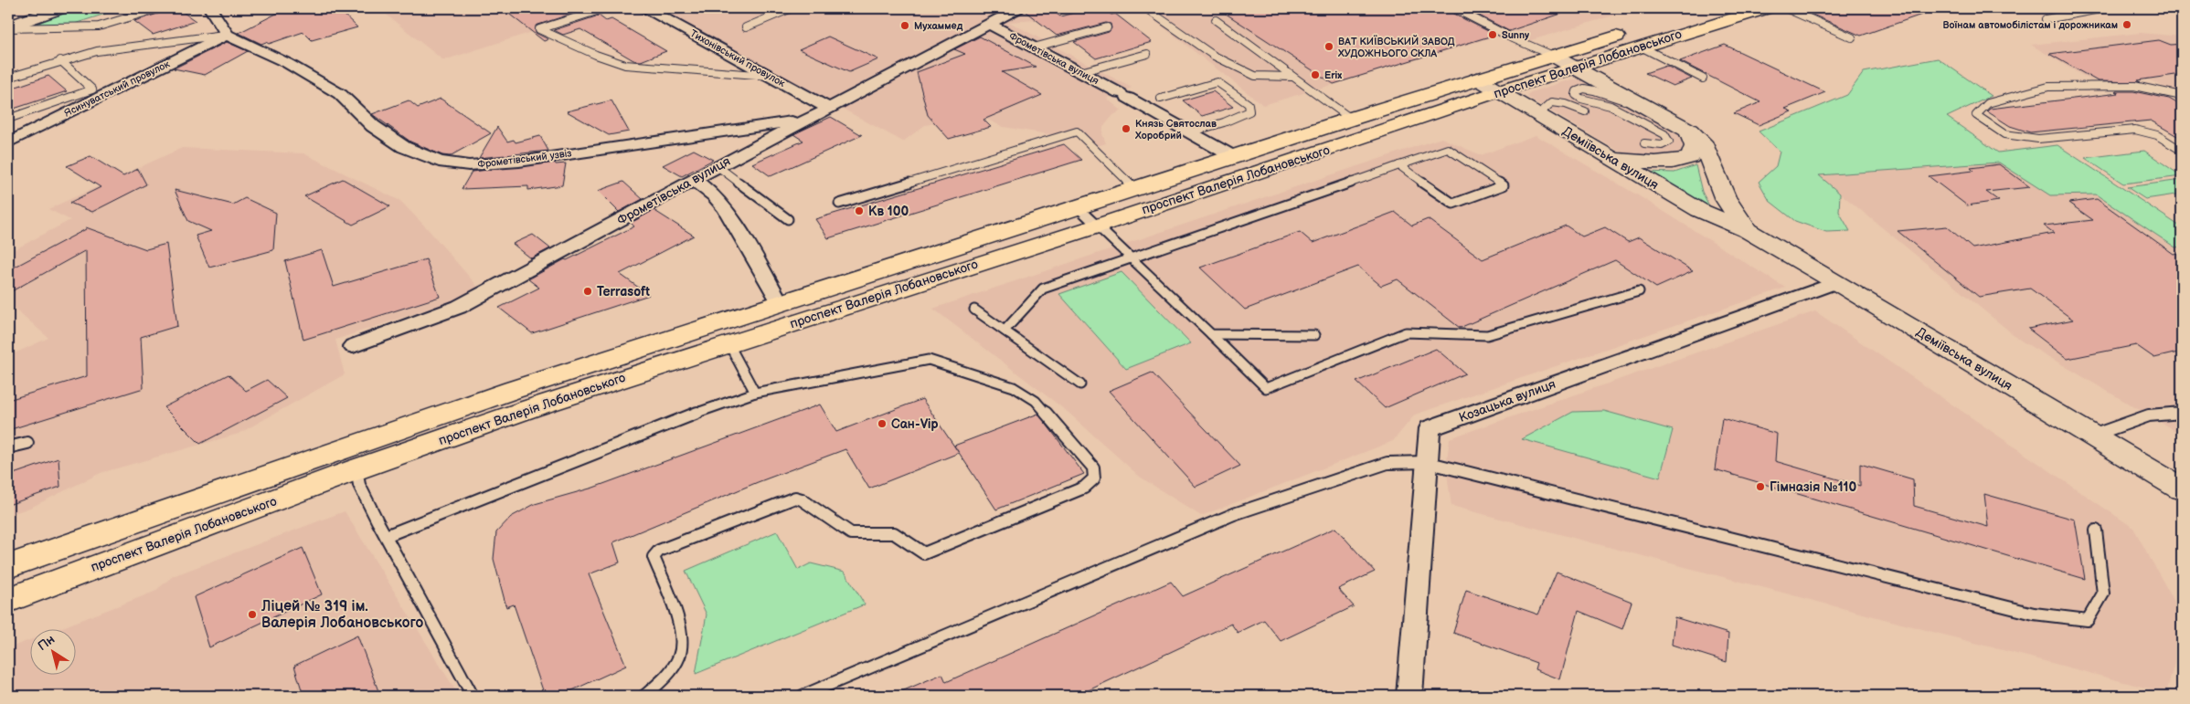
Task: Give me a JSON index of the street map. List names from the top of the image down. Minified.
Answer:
{"streets":{"main road":["проспект Валерія Лобановського"],"street":["Тихонівський провулок","Фрометівська вулиця","Ясинуватський провулок","Деміївська вулиця","Фрометівський узвіз","Козацька вулиця"]},"crossings":[["Тихонівський провулок","Фрометівська вулиця"],["Фрометівська вулиця","проспект Валерія Лобановського"],["Фрометівська вулиця","Фрометівський узвіз"],["проспект Валерія Лобановського","Деміївська вулиця"],["Ясинуватський провулок","Фрометівський узвіз"],["Деміївська вулиця","Козацька вулиця"]],"places":["Воїнам автомобілістам і дорожникам","Мухаммед","Sunny","ВАТ КИЇВСЬКИЙ ЗАВОД ХУДОЖНЬОГО СКЛА","Erix","Князь Святослав Хоробрий","Кв 100","Terrasoft","Сан-Vip","Гімназія №110","Ліцей № 319 ім. Валерія Лобановського"],"north":"top left"}
